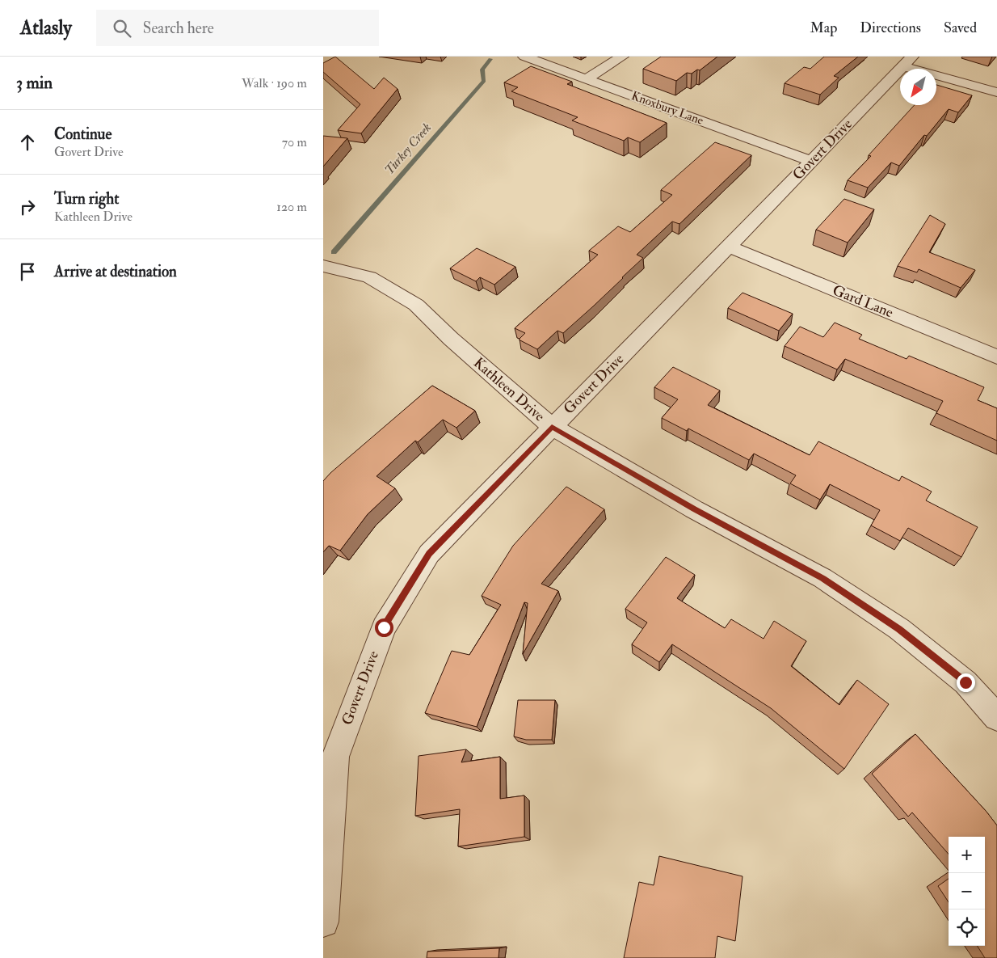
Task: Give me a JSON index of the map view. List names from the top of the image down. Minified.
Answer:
{"streets":{"street":["Knoxbury Lane","Govert Drive","Gard Lane","Kathleen Drive"]},"crossings":[["Knoxbury Lane","Govert Drive"],["Govert Drive","Gard Lane"],["Govert Drive","Kathleen Drive"]],"water":["Turkey Creek"],"north":"bottom left","page":{"header":"Atlasly","search":"Search here","nav":["Map","Directions","Saved"],"heading":["3 min","Walk · 190 m"],"list":[["Continue","Govert Drive","70 m"],["Turn right","Kathleen Drive","120 m"],"Arrive at destination"],"map_buttons":["+","−"]}}
